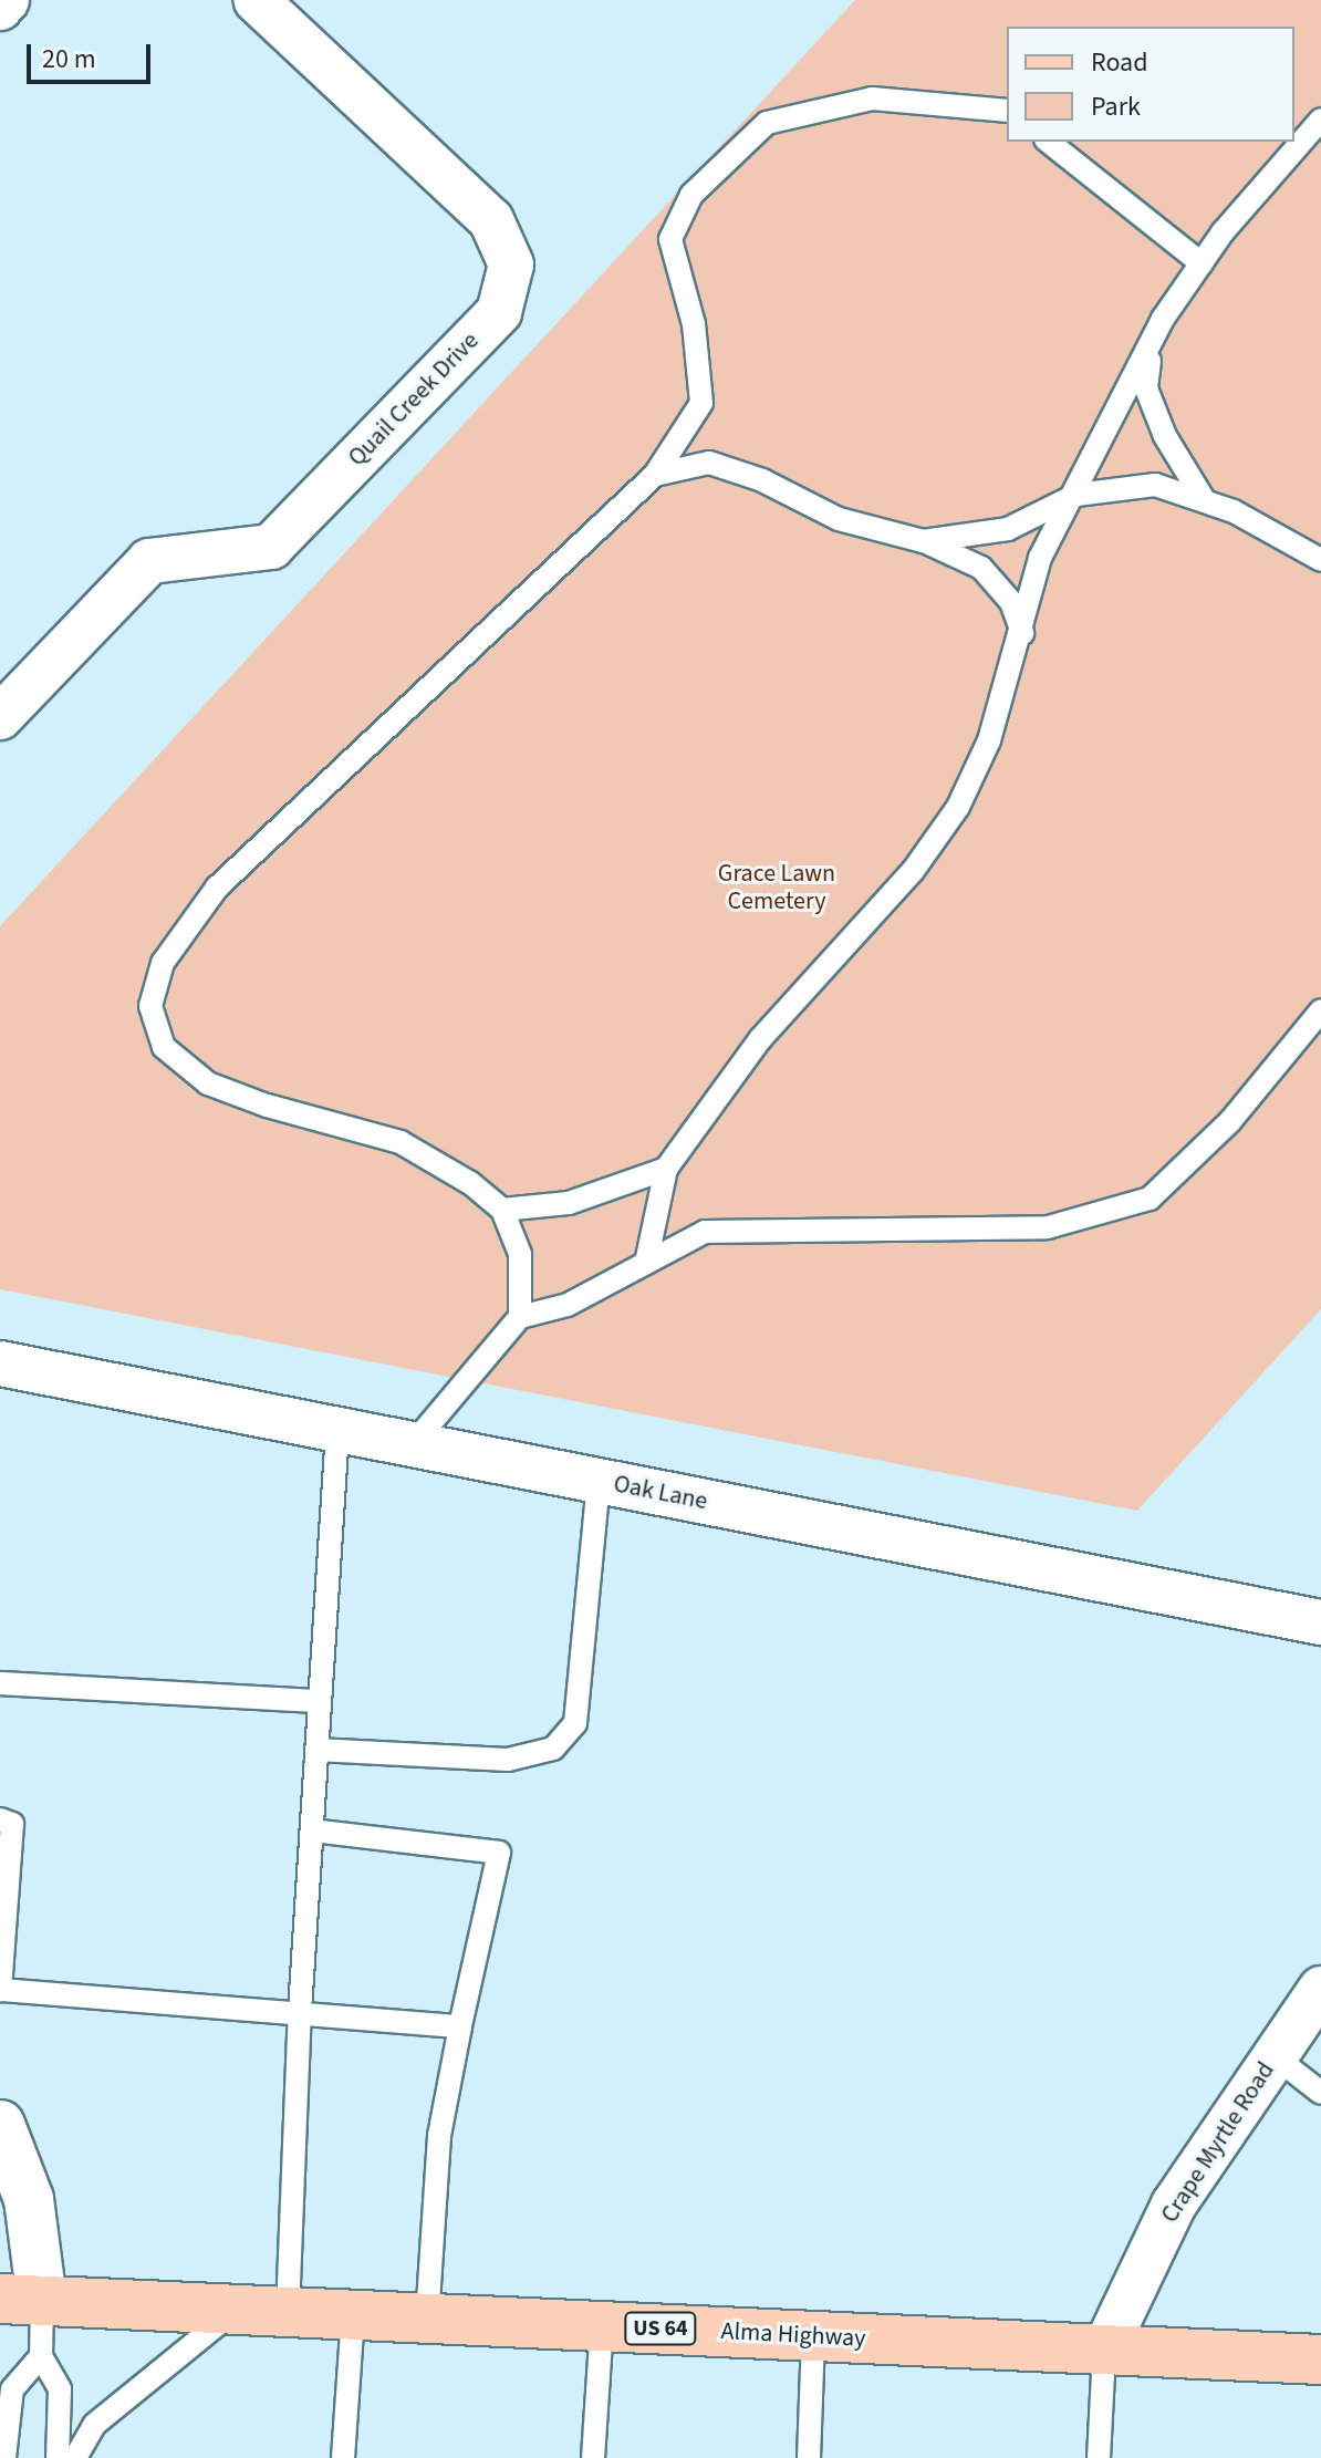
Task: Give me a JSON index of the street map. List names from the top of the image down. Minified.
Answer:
{"streets":{"main road":["US 64","Alma Highway"],"street":["Quail Creek Drive","Oak Lane","Crape Myrtle Road"]},"crossings":[["Crape Myrtle Road","Alma Highway"]],"parks":["Grace Lawn Cemetery"],"legend":["Road","Park"],"scale_bar":"20 m"}
